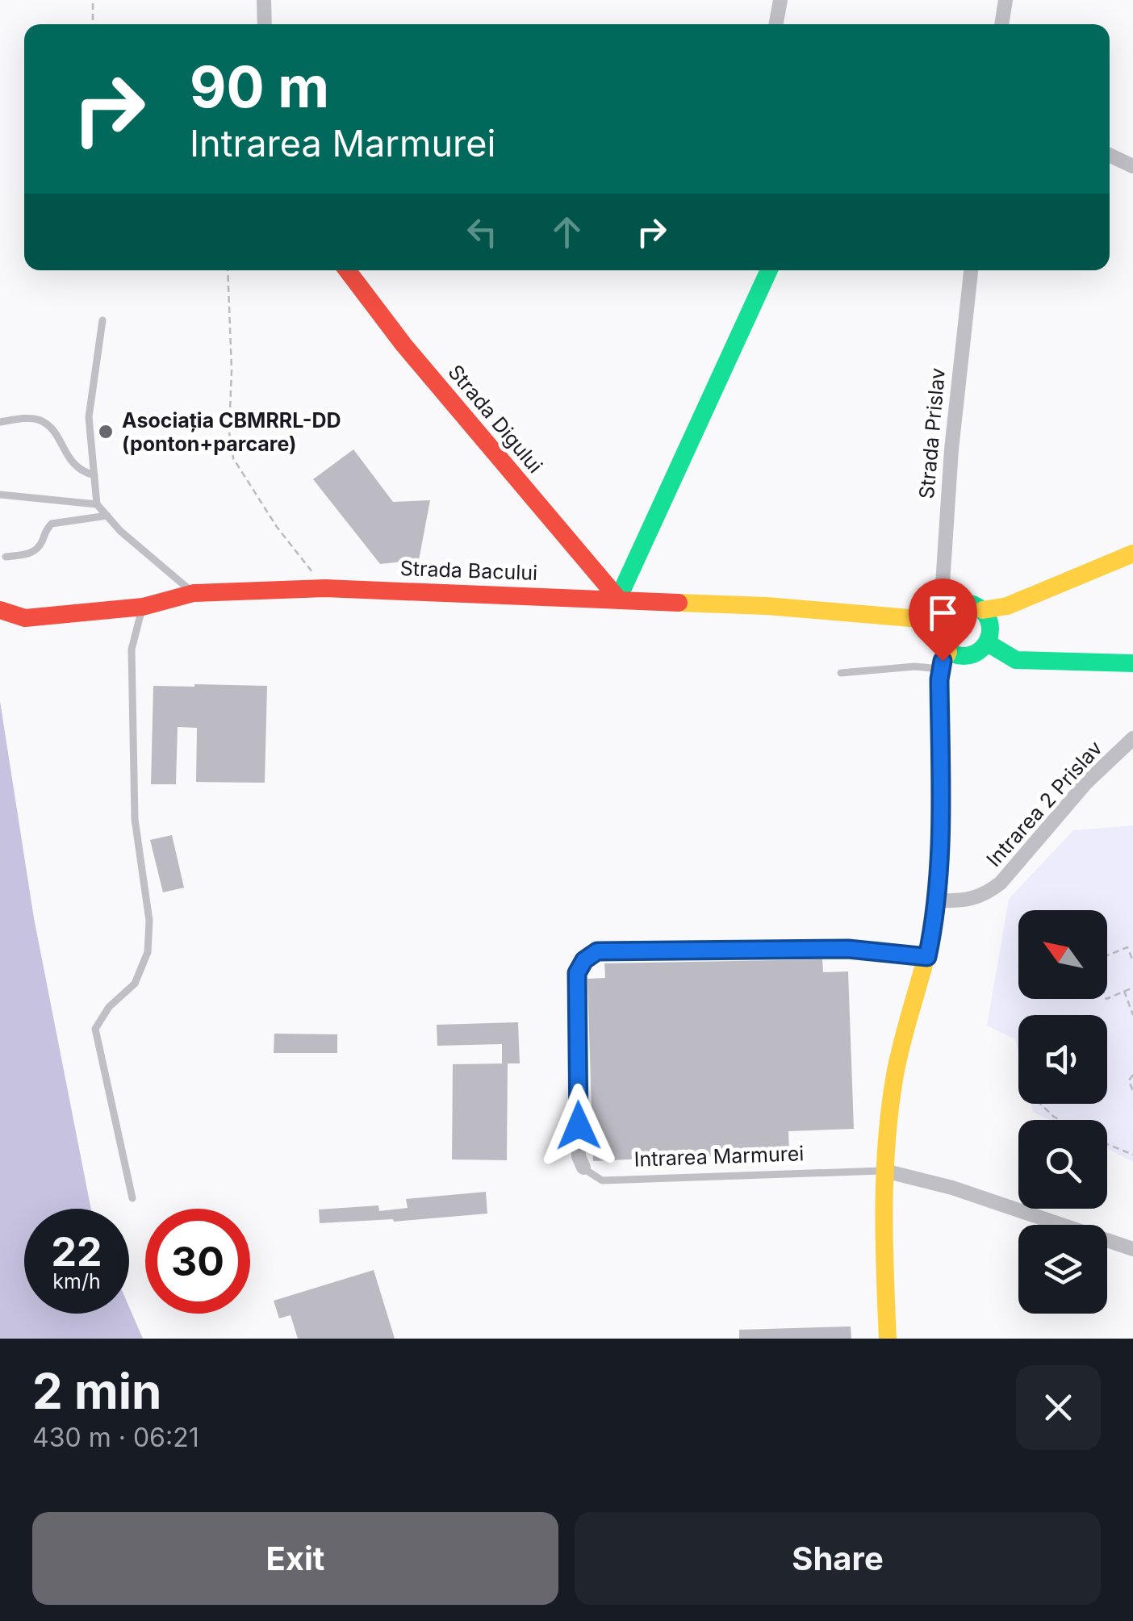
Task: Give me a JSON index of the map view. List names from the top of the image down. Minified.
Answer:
{"streets":{"street":["Strada Digului","Strada Prislav","Strada Bacului","Intrarea 2 Prislav","Intrarea Marmurei"]},"crossings":[["Strada Digului","Strada Bacului"],["Strada Prislav","Strada Bacului"]],"places":["Asociația CBMRRL-DD (ponton+parcare)"],"north":"top left","page":{"turn":["90 m","Intrarea Marmurei"],"speed":"22 km/h","limit":"30","heading":["2 min","430 m · 06:21"],"buttons":["Exit","Share"]}}
